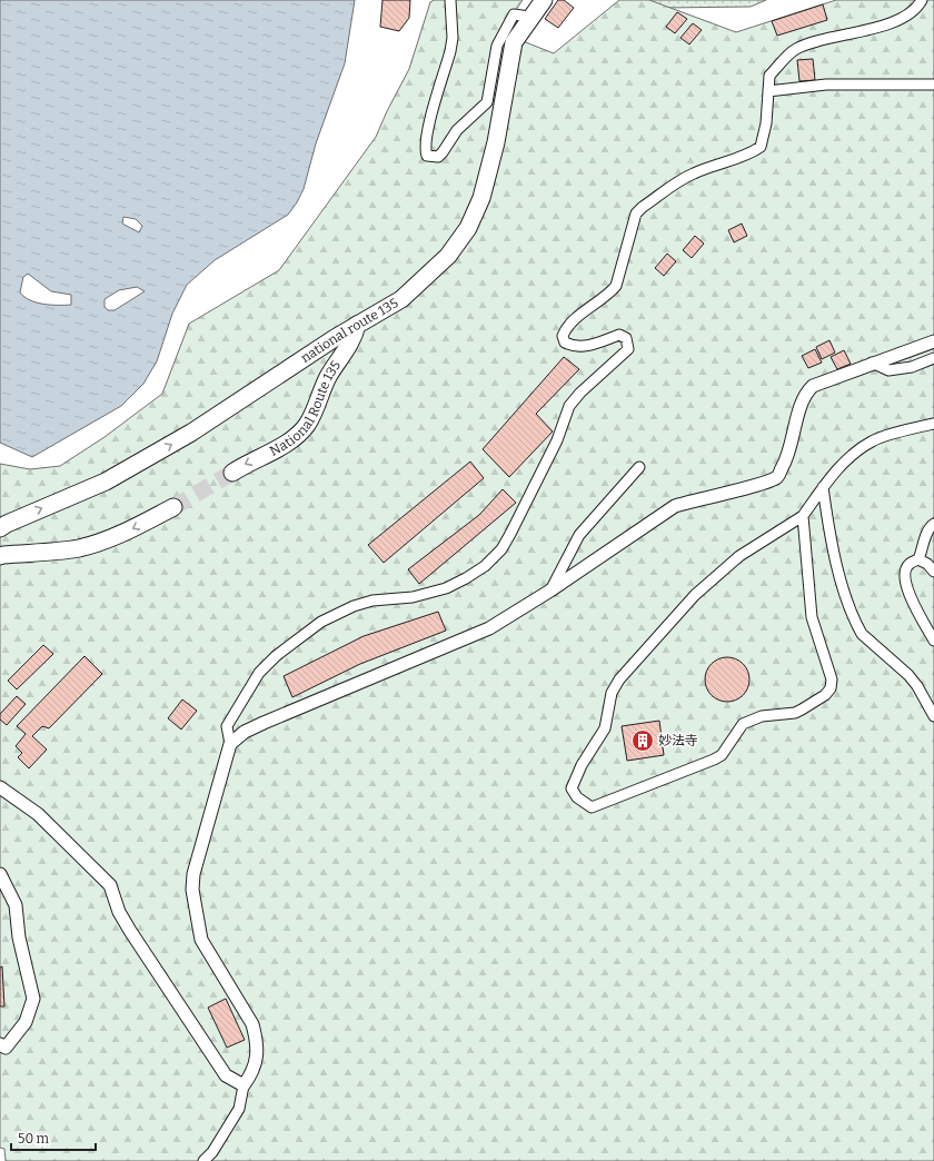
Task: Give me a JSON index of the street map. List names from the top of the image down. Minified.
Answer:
{"streets":{"highway":["national route 135","National Route 135"]},"crossings":[["national route 135","National Route 135"]],"one_way":["National Route 135"],"places":{"building":["妙法寺"]},"scale_bar":"50 m"}
